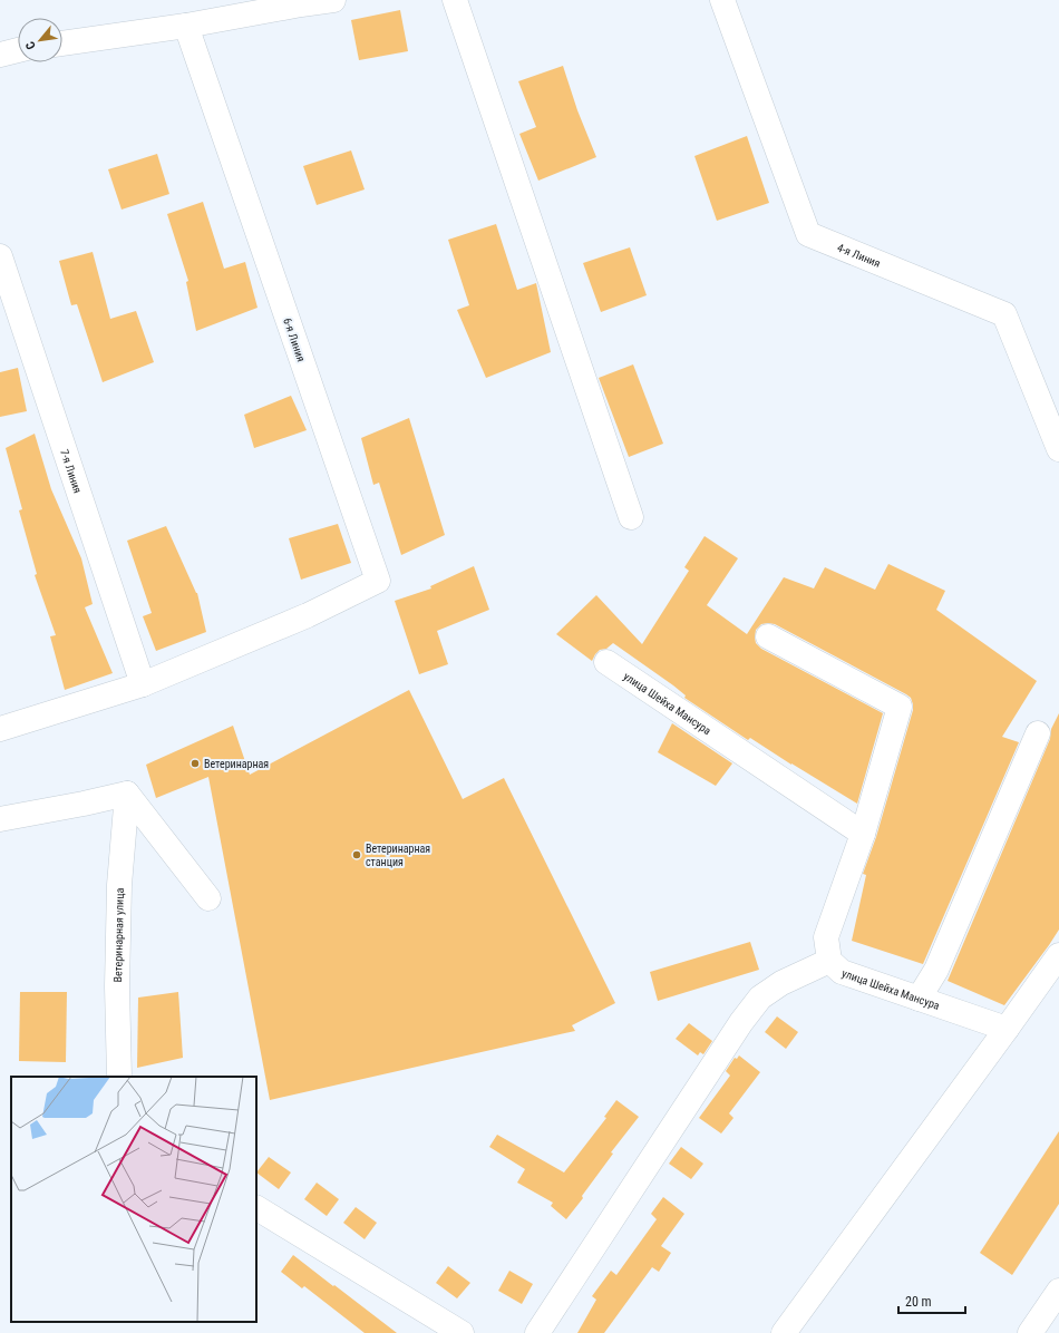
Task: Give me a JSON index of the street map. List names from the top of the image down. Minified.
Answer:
{"streets":{"street":["4-я Линия","6-я Линия","7-я Линия","улица Шейха Мансура","Ветеринарная улица"]},"crossings":[["6-я Линия","7-я Линия"]],"places":["Ветеринарная","Ветеринарная станция"],"scale_bar":"20 m","north":"bottom left"}
